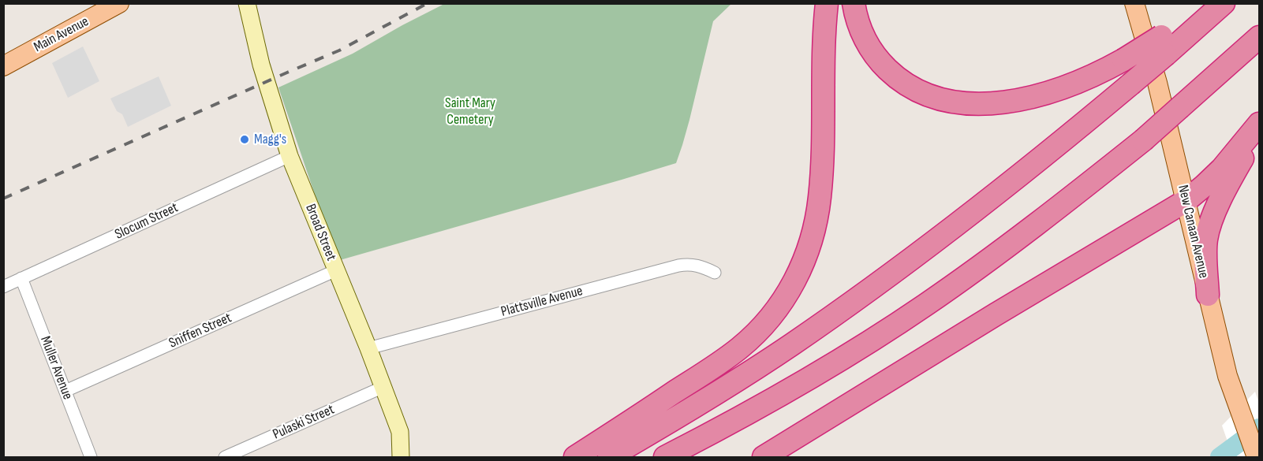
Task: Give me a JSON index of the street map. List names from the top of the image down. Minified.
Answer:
{"streets":{"main road":["Main Avenue","New Canaan Avenue"],"street":["Slocum Street","Broad Street","Plattsville Avenue","Sniffen Street","Muller Avenue","Pulaski Street"]},"crossings":[["Slocum Street","Broad Street"],["Slocum Street","Muller Avenue"],["Broad Street","Plattsville Avenue"],["Broad Street","Sniffen Street"],["Broad Street","Pulaski Street"],["Sniffen Street","Muller Avenue"]],"parks":["Saint Mary Cemetery"],"places":["Magg's"]}
